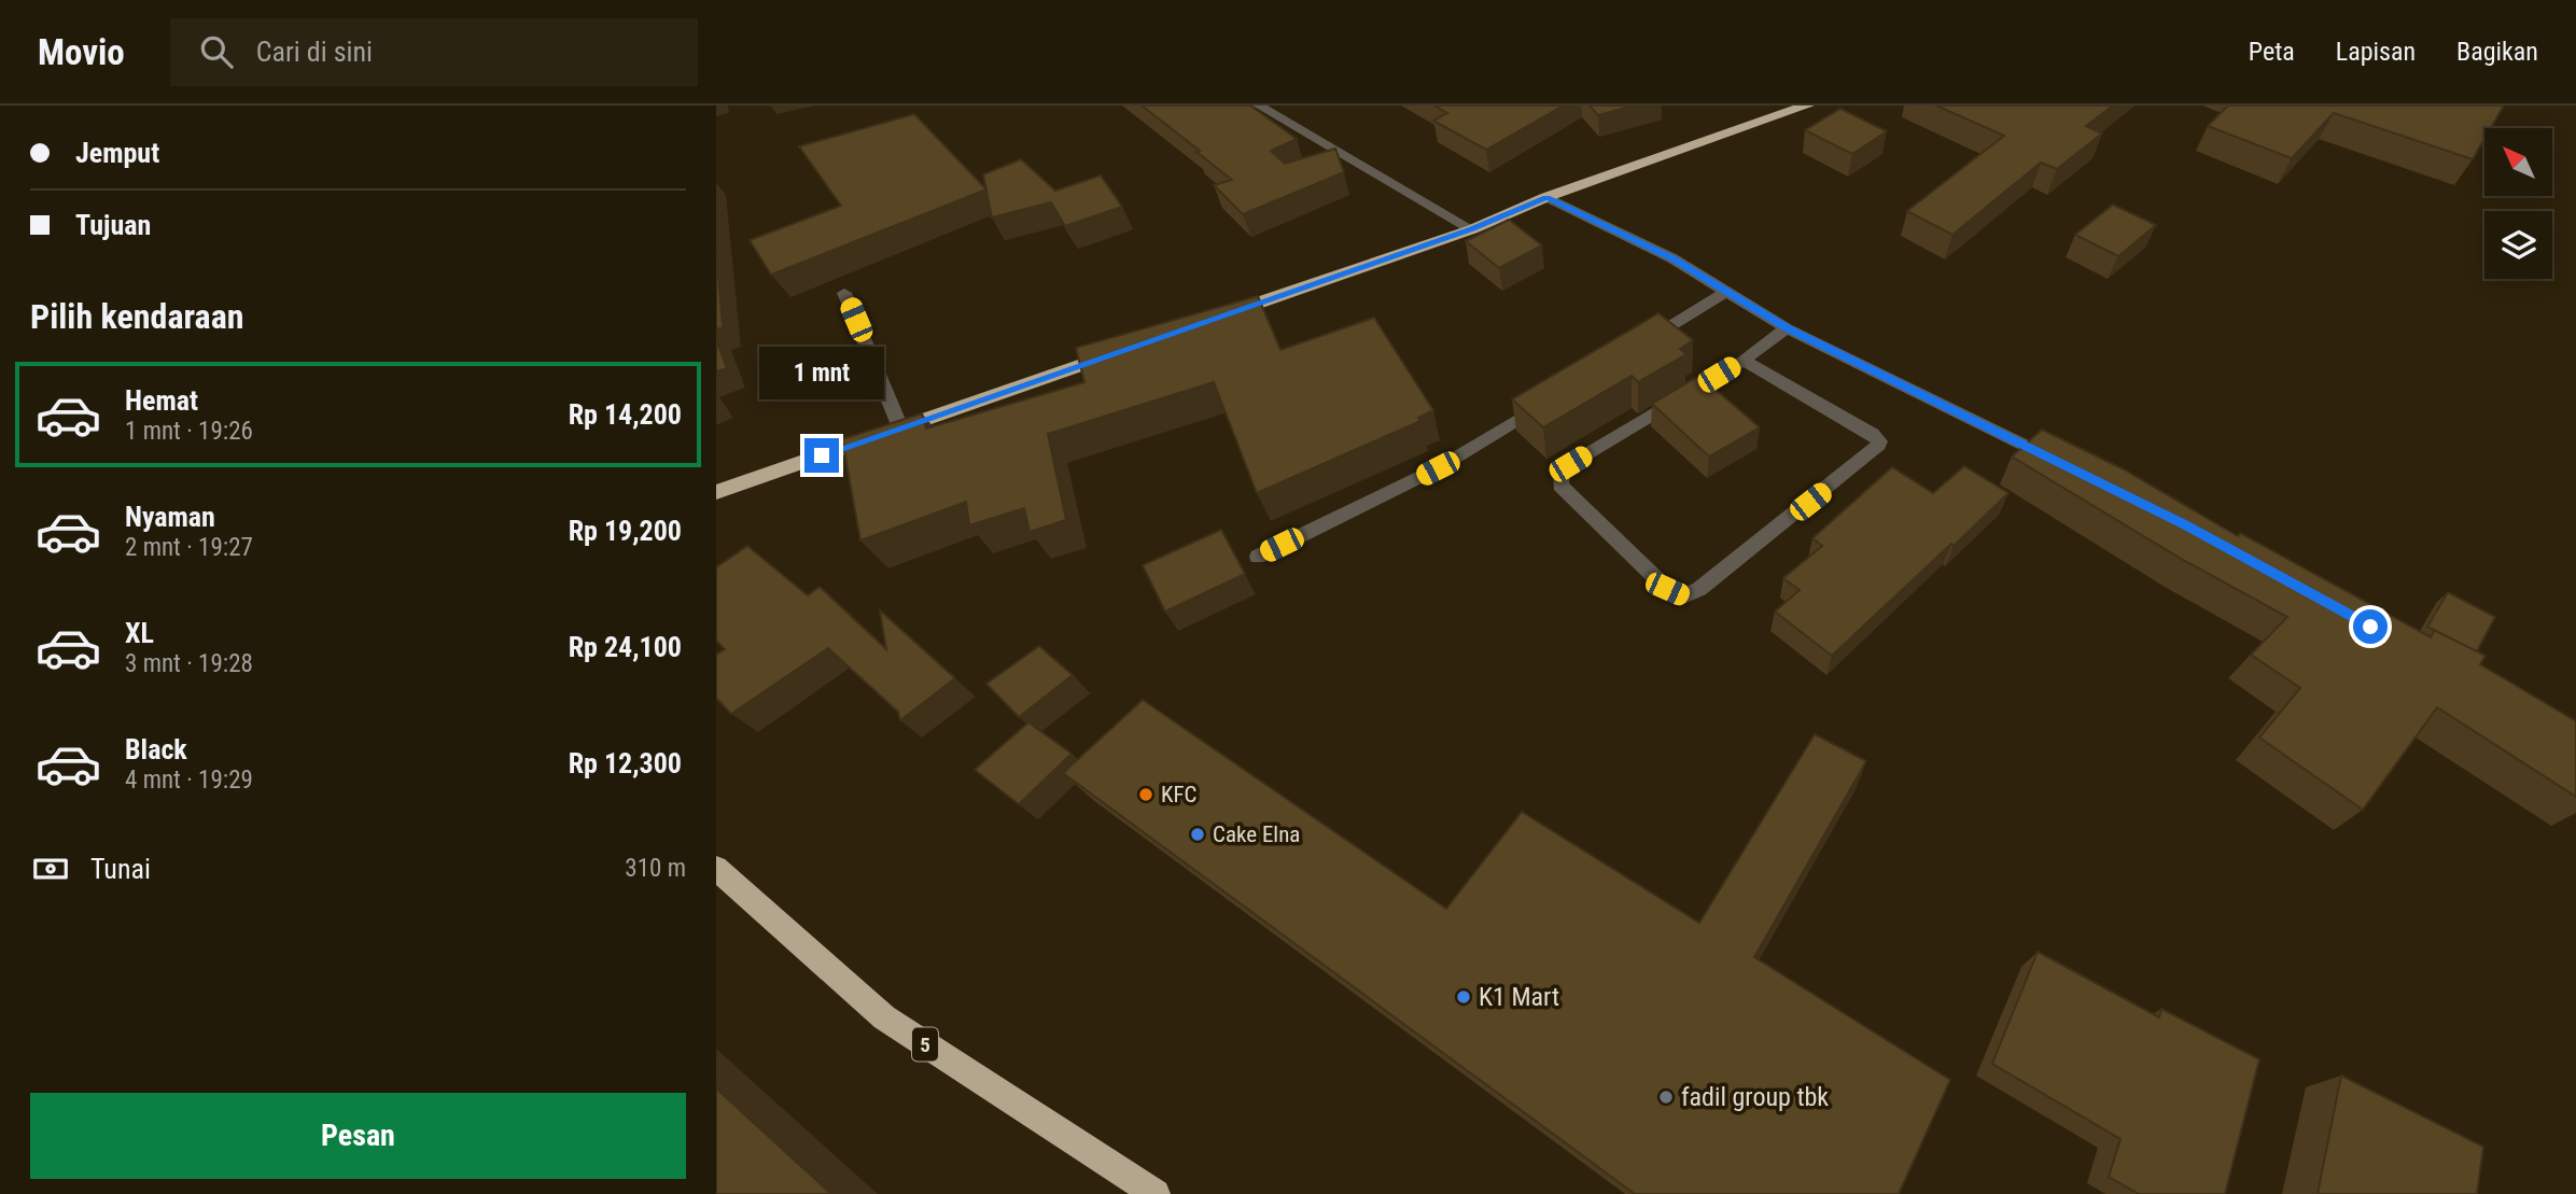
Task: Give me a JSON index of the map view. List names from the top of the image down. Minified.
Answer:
{"streets":{"highway":["5"]},"places":["KFC","Cake Elna","K1 Mart","fadil group tbk"],"north":"top left","page":{"header":"Movio","search":"Cari di sini","nav":["Peta","Lapisan","Bagikan"],"banner":["Jemput","Tujuan"],"heading":"Pilih kendaraan","bubble":"1 mnt","list":[{"name":"Hemat","note":"1 mnt · 19:26","value":"Rp 14,200"},{"name":"Nyaman","note":"2 mnt · 19:27","value":"Rp 19,200"},{"name":"XL","note":"3 mnt · 19:28","value":"Rp 24,100"},{"name":"Black","note":"4 mnt · 19:29","value":"Rp 12,300"}],"pay":["Tunai","310 m"],"buttons":"Pesan"}}
